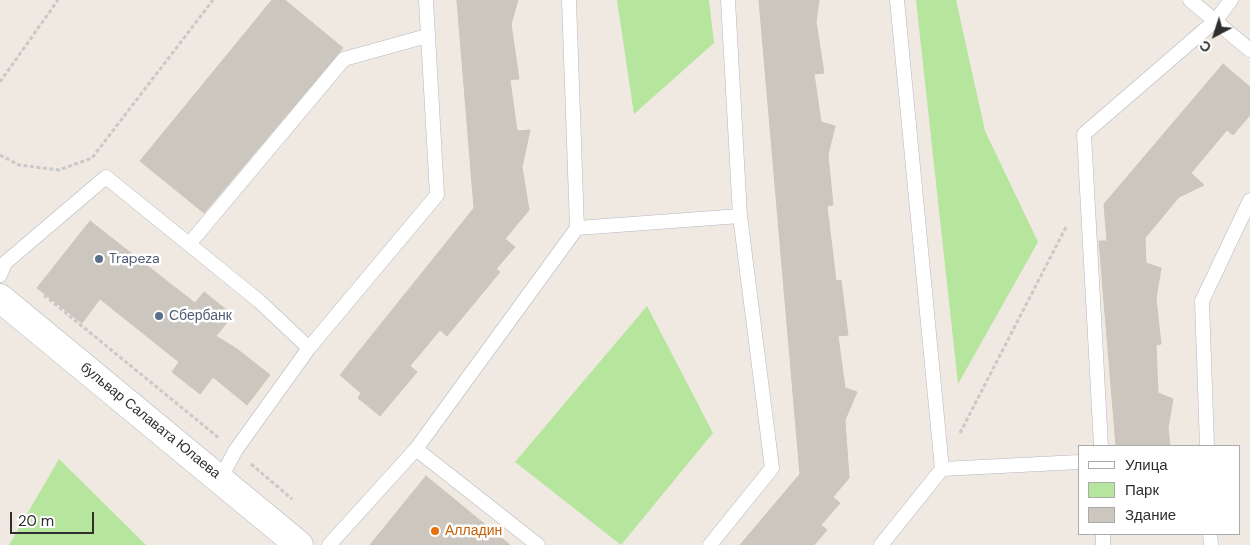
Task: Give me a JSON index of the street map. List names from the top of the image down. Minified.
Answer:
{"streets":{"street":["бульвар Салавата Юлаева"]},"places":["Trapeza","Сбербанк","Алладин"],"legend":["Улица","Парк","Здание"],"scale_bar":"20 m","north":"bottom left"}
